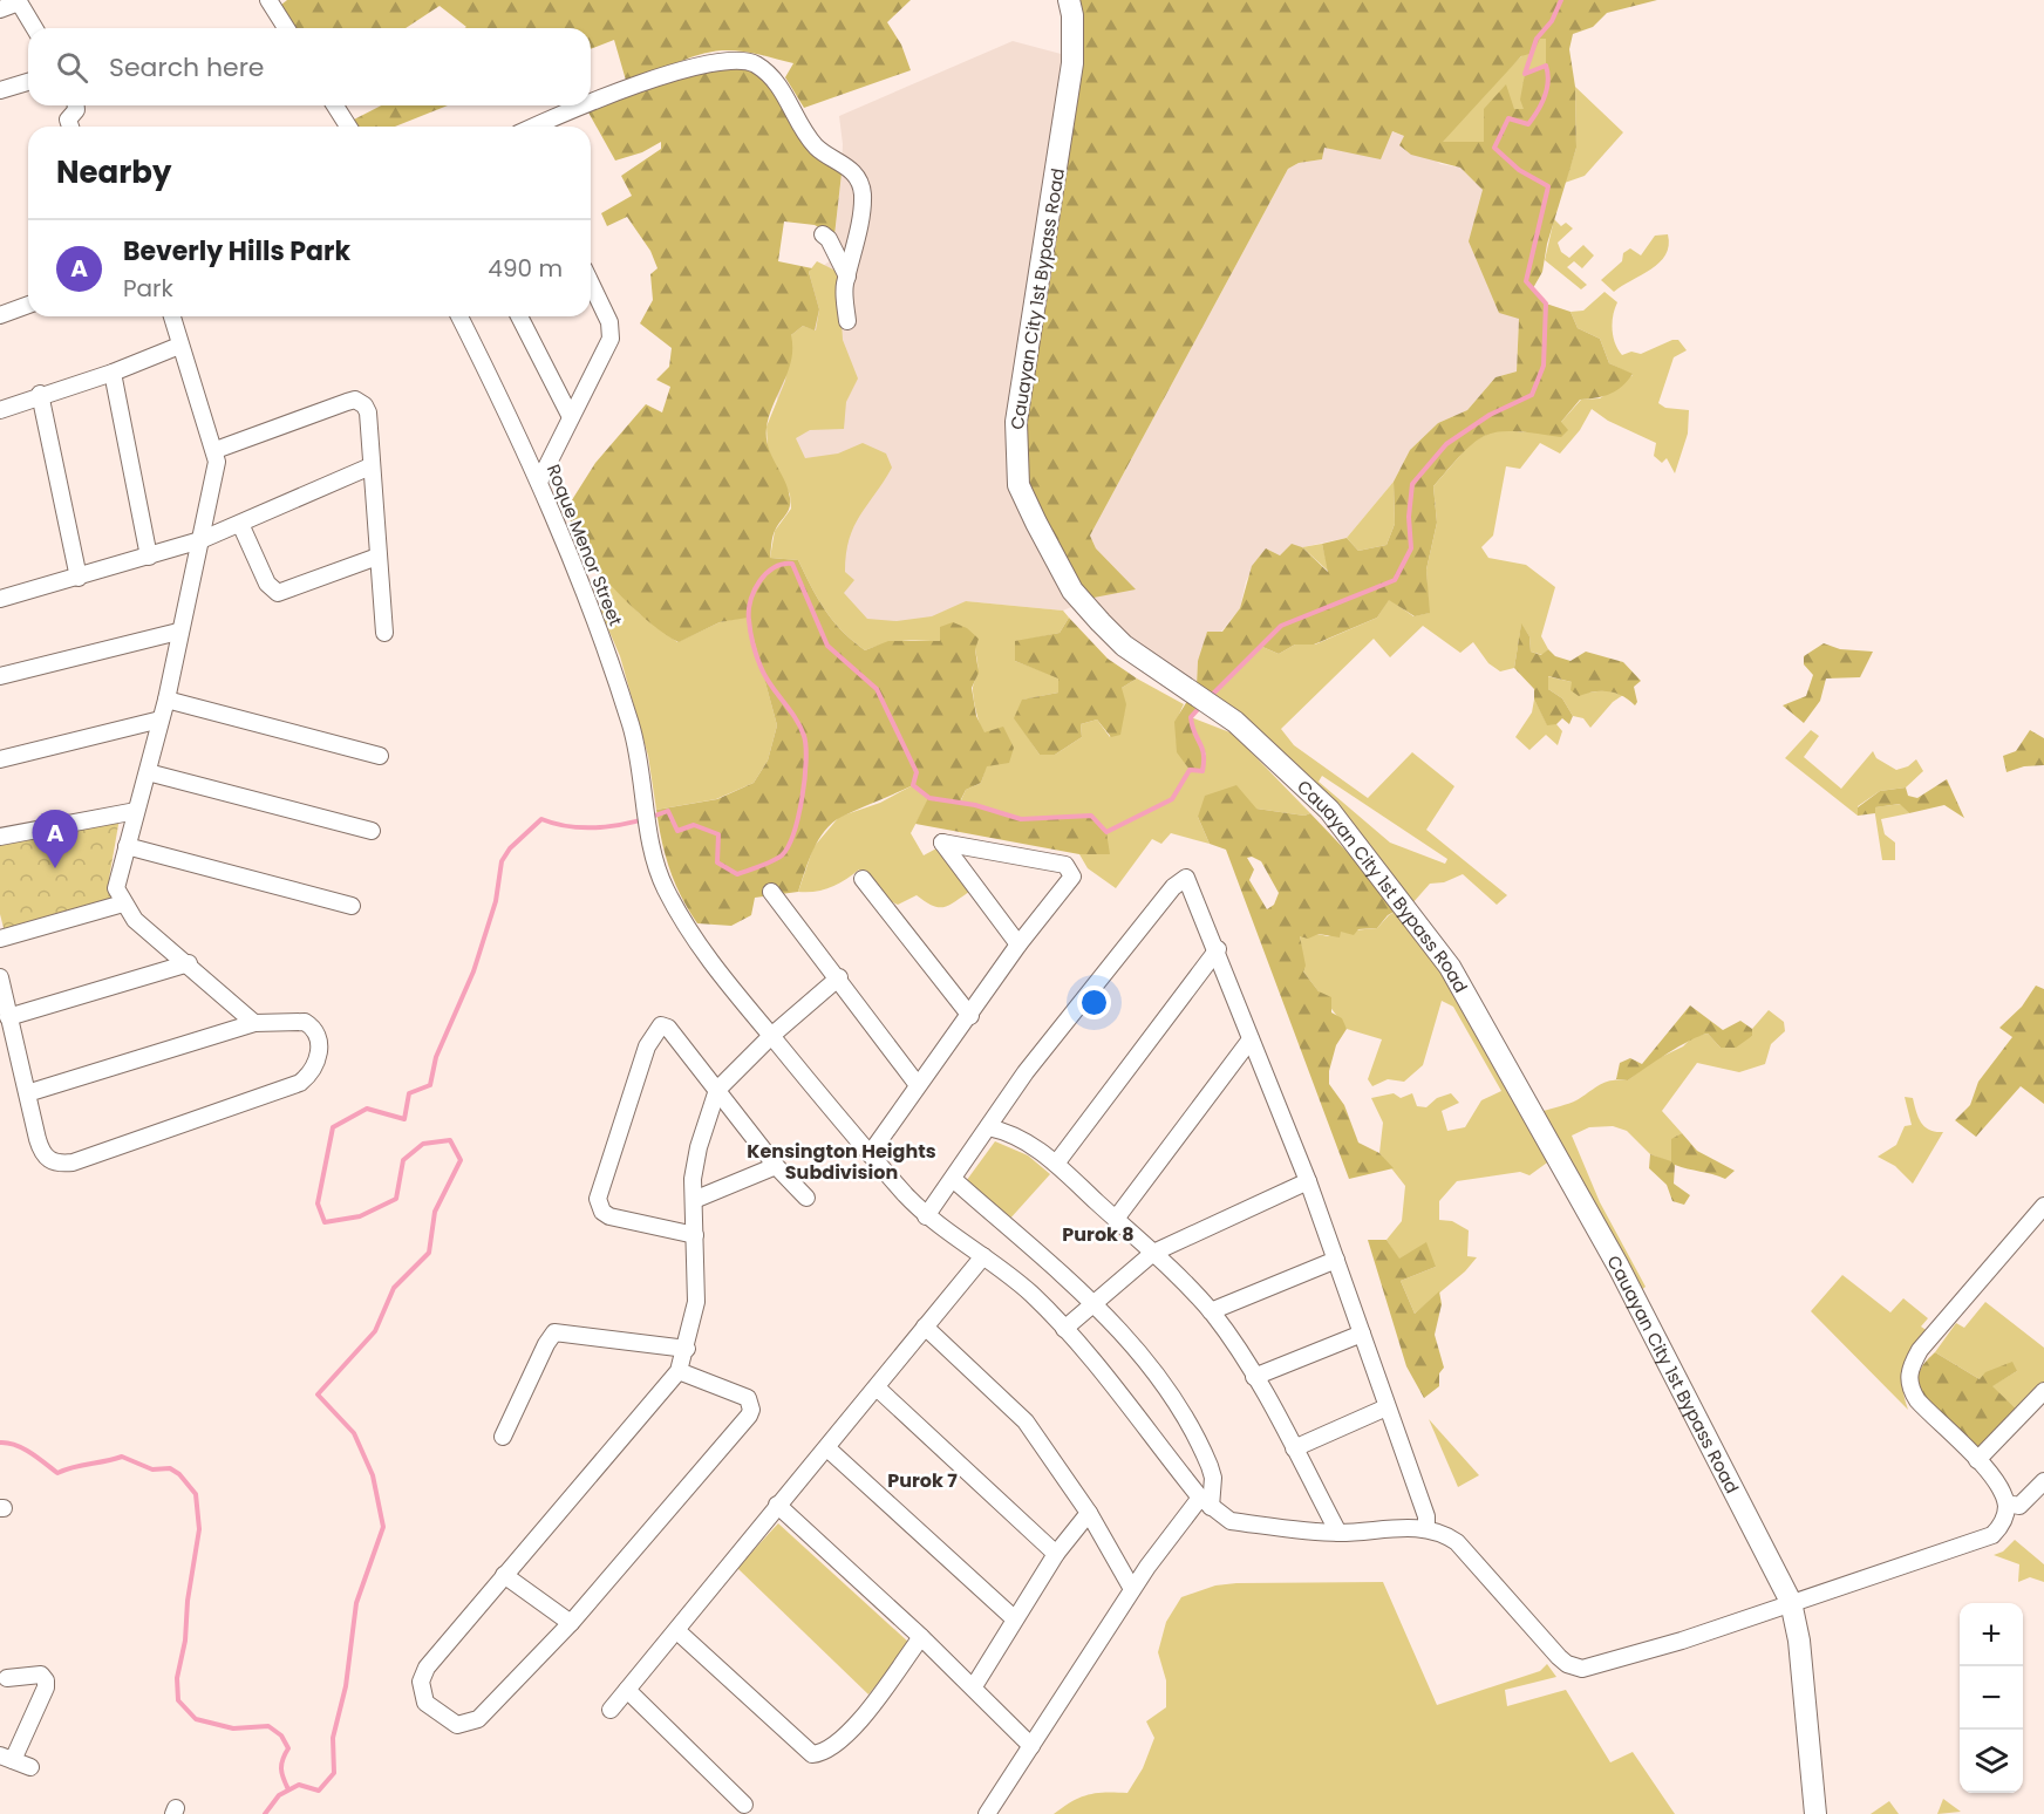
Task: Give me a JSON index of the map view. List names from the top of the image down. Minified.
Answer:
{"streets":{"main road":["Cauayan City 1st Bypass Road"],"street":["Roque Menor Street"]},"districts":["Kensington Heights Subdivision","Purok 8","Purok 7"],"page":{"search":"Search here","heading":"Nearby","list":[{"mark":"A","name":"Beverly Hills Park","note":"Park","value":"490 m"}],"pins":"A","map_buttons":["+","−"]}}
